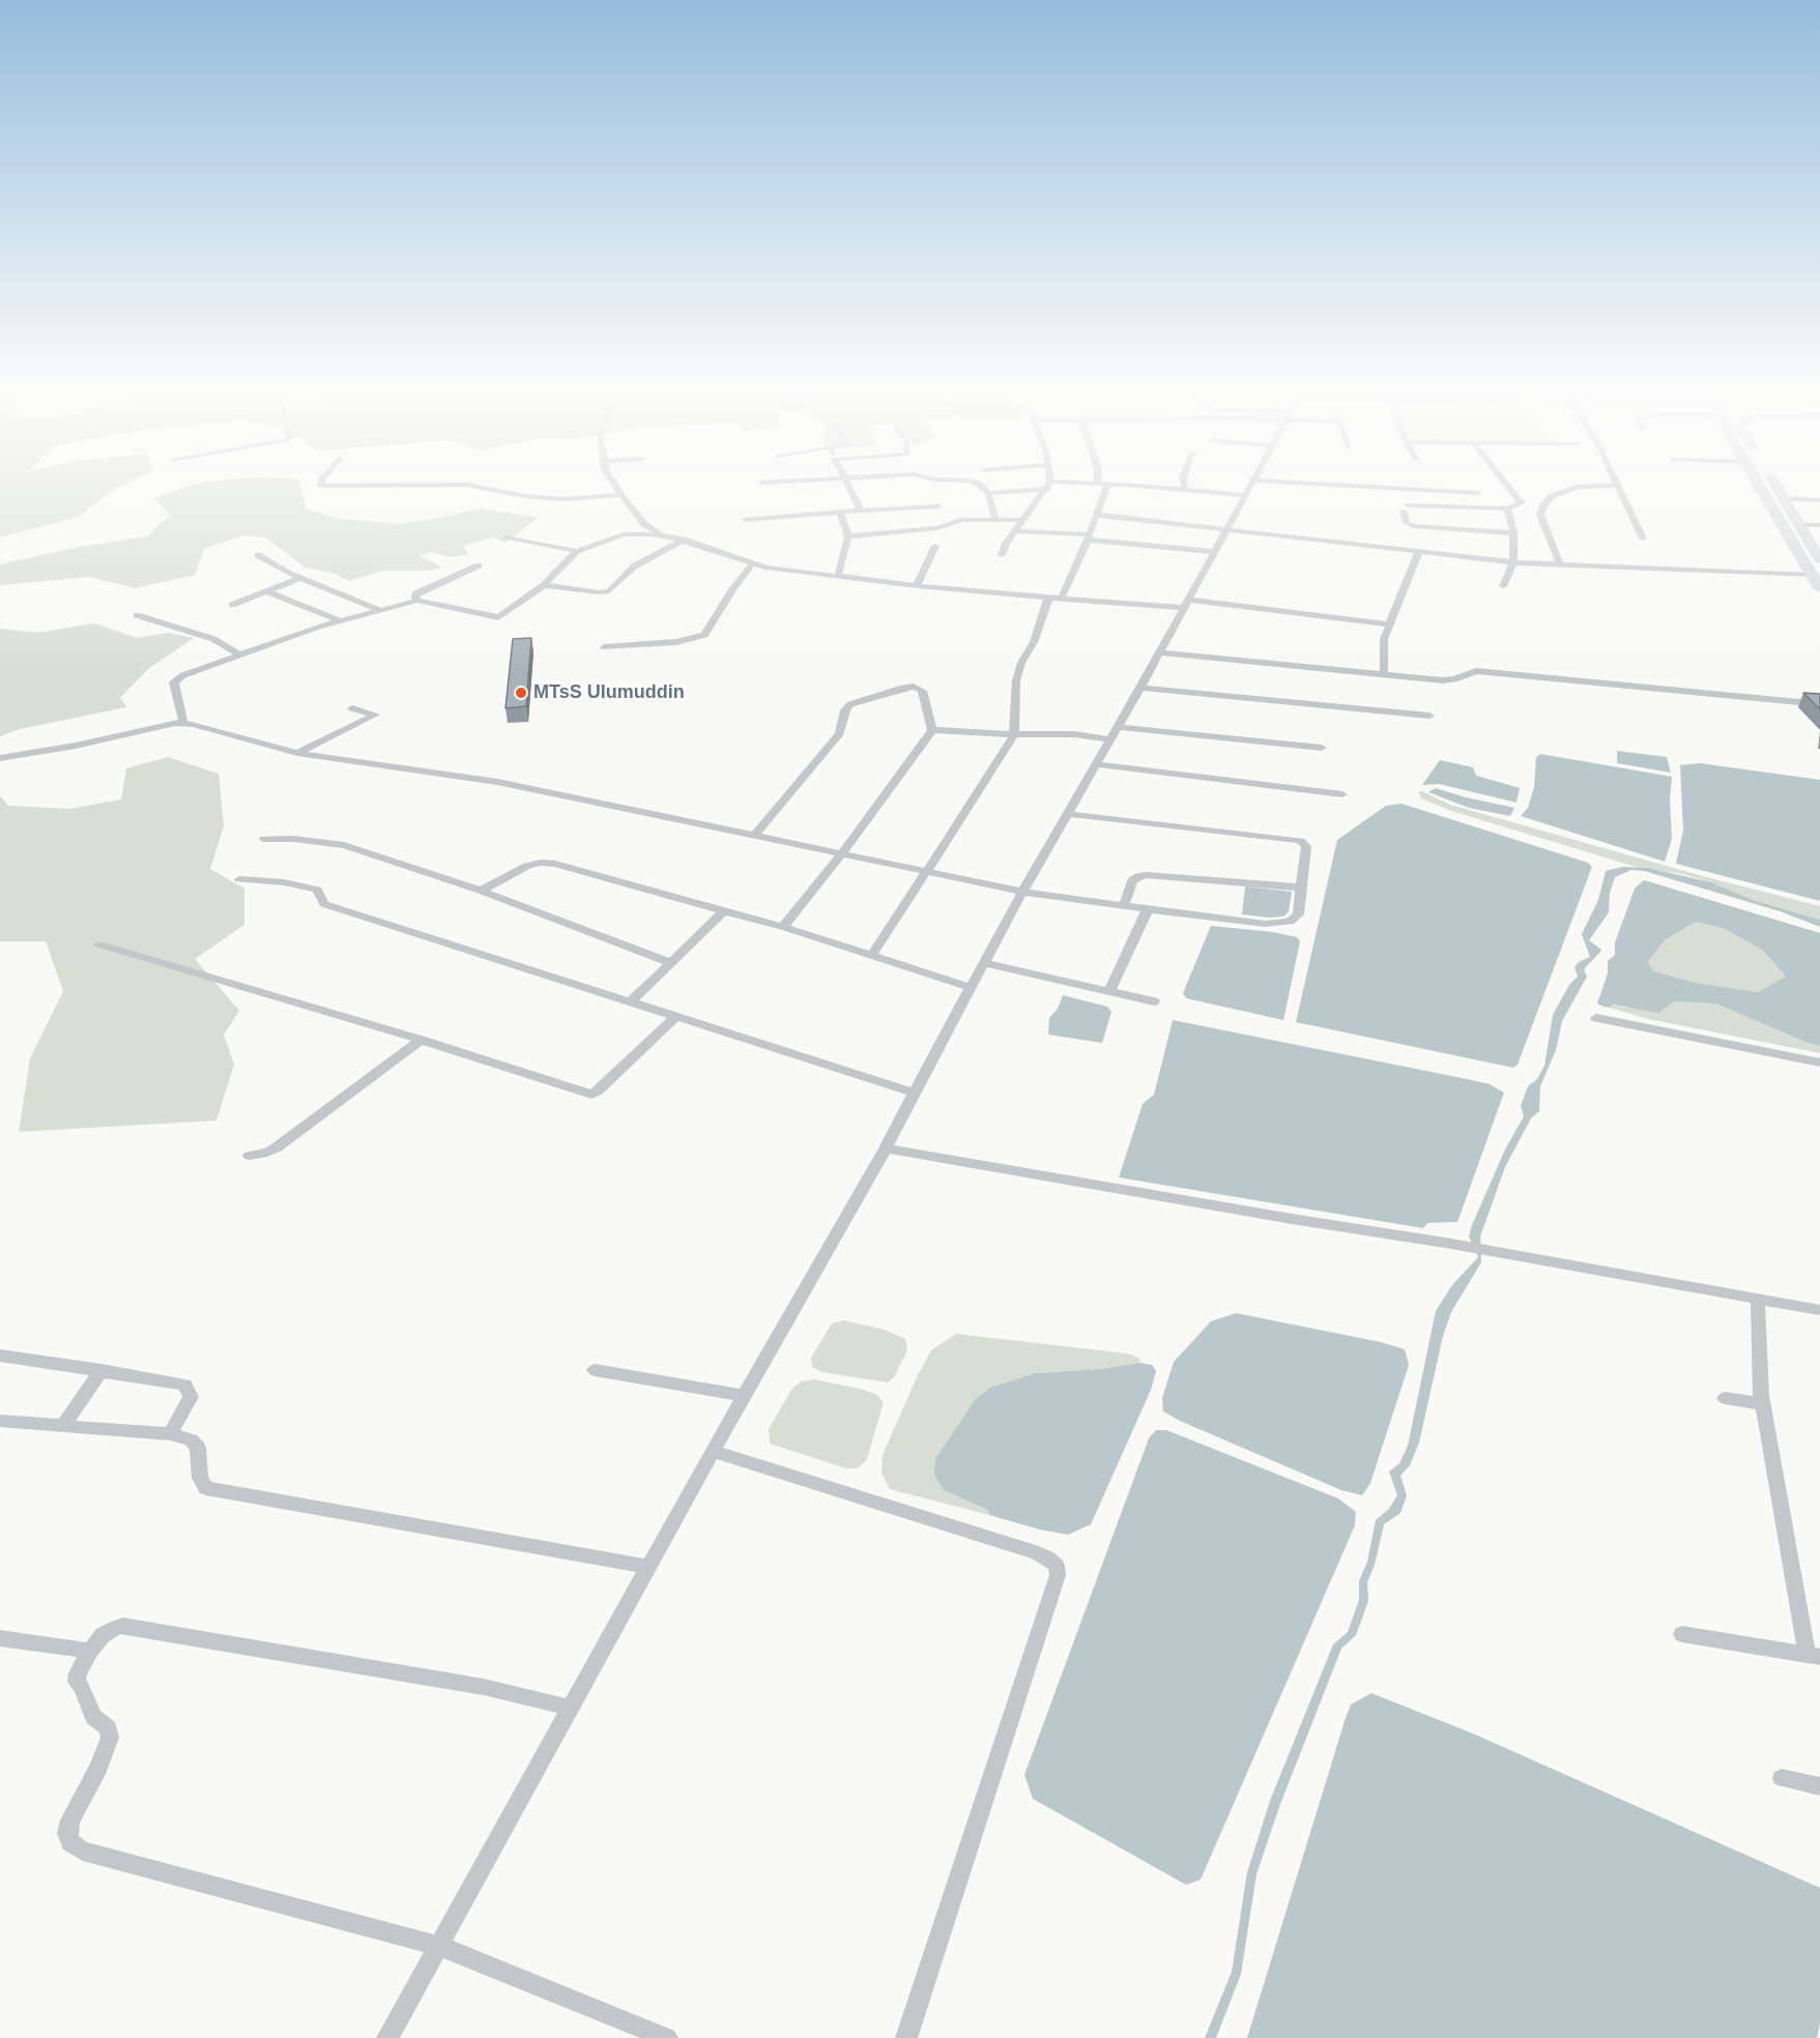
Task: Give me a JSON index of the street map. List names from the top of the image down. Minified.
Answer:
{"places":["MTsS Ulumuddin"]}
